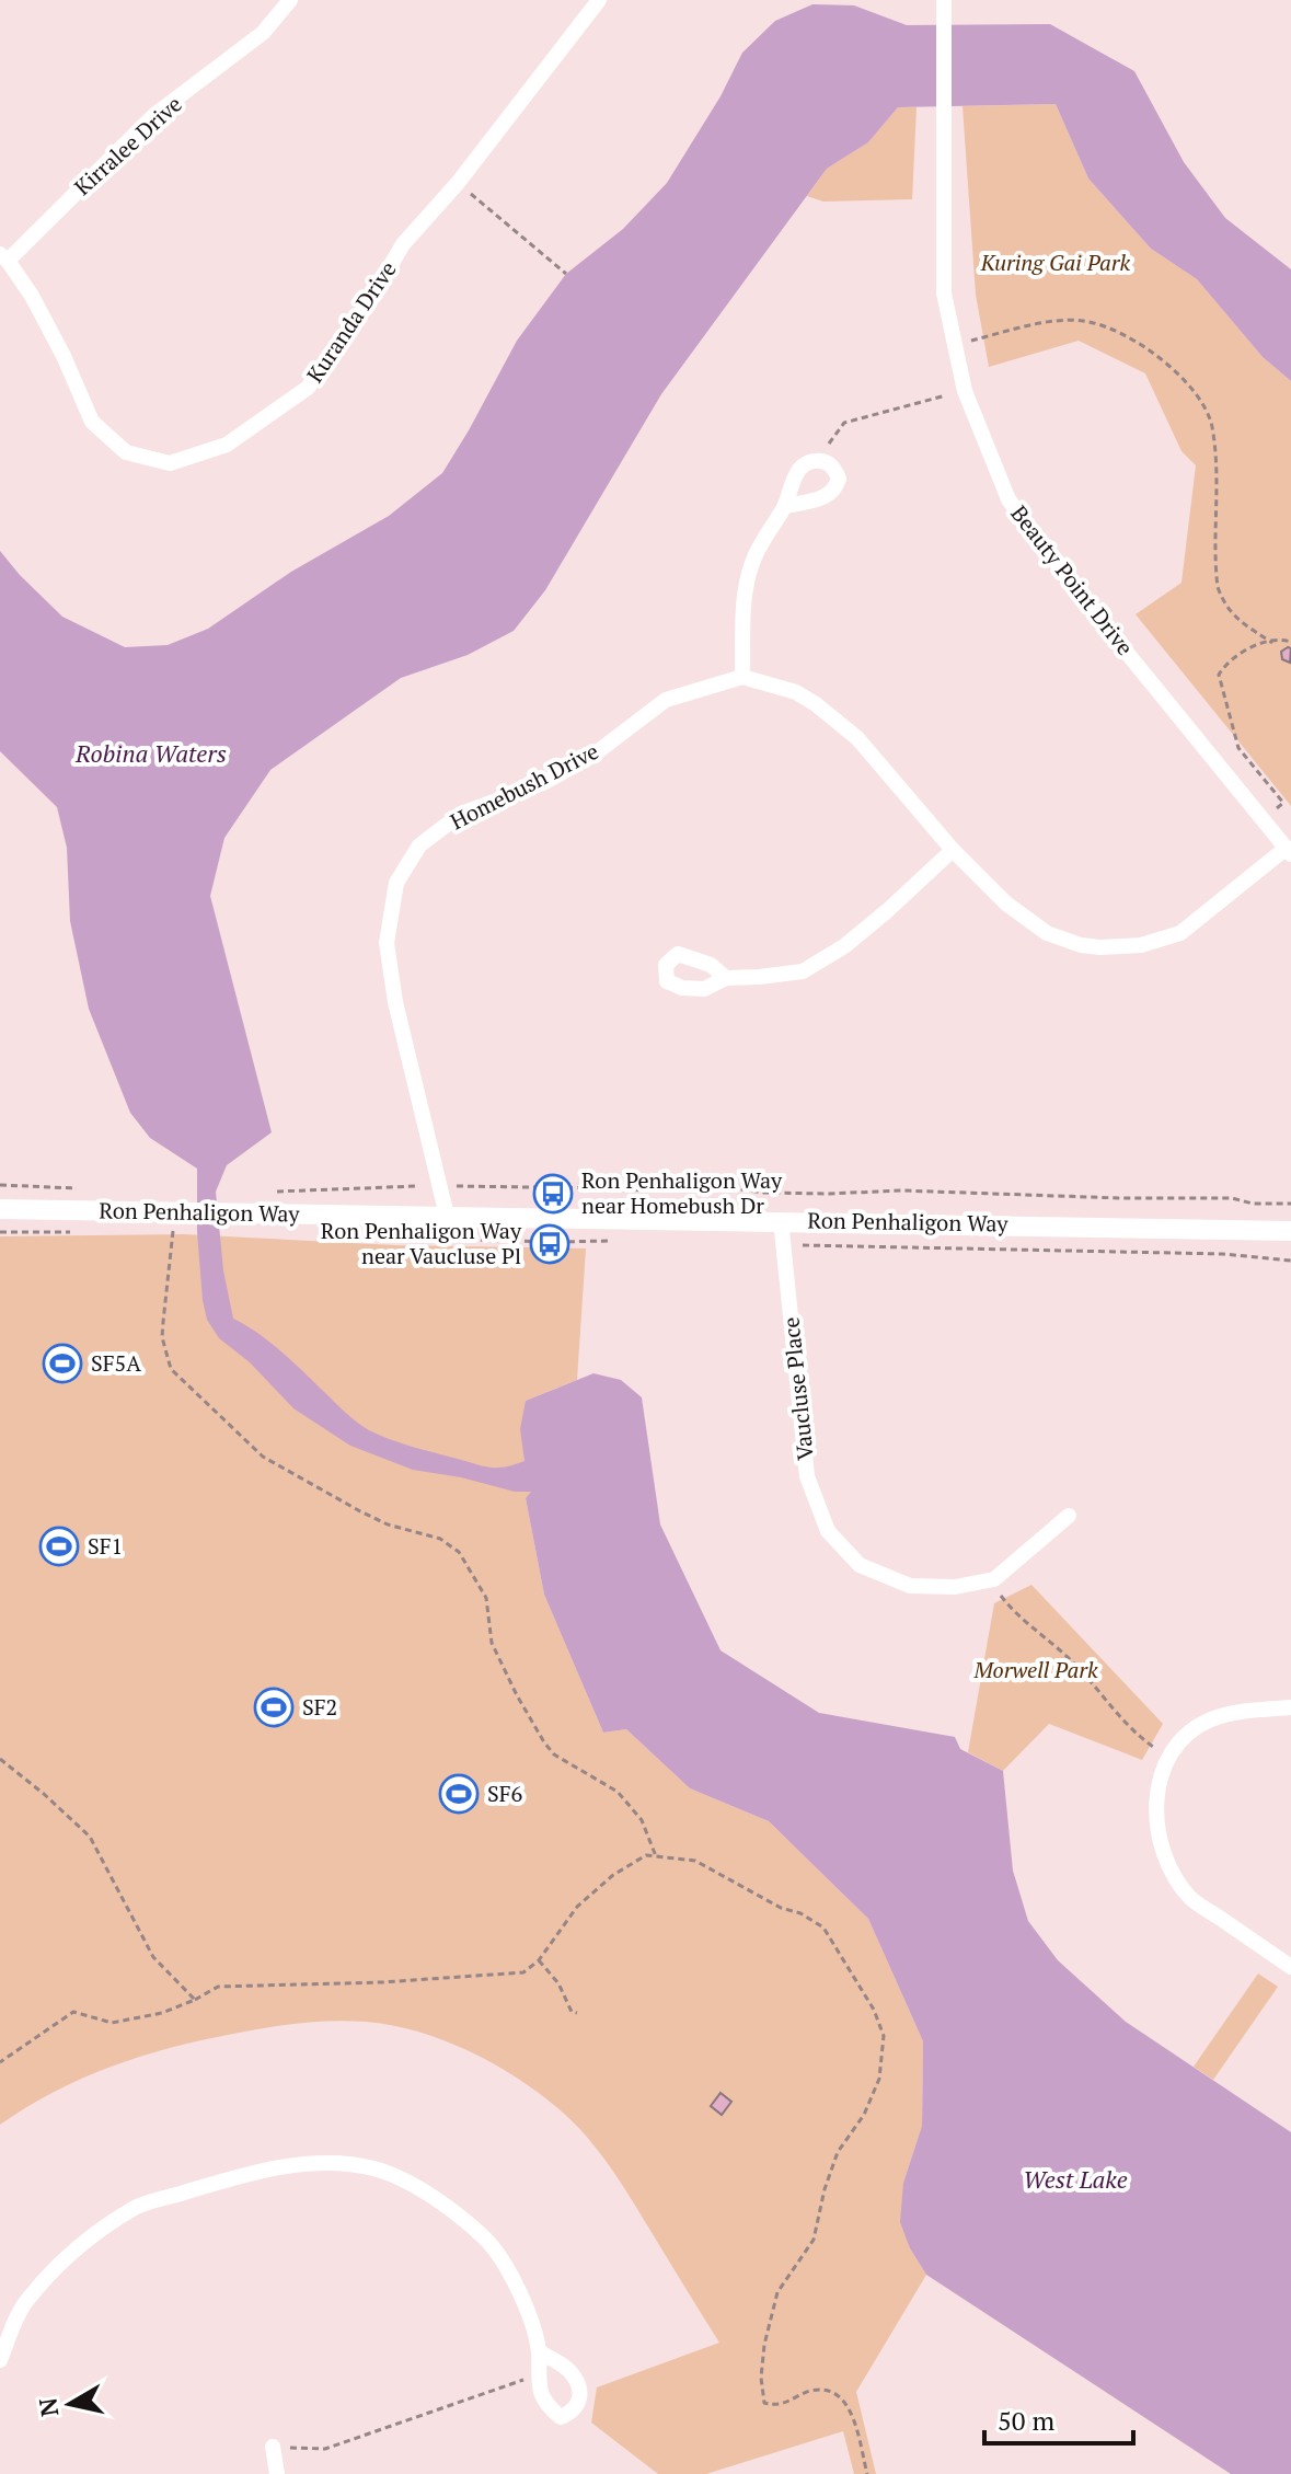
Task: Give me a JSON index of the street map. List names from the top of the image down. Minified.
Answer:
{"streets":{"street":["Kirralee Drive","Kuranda Drive","Beauty Point Drive","Homebush Drive","Ron Penhaligon Way","Vaucluse Place"]},"crossings":[["Kirralee Drive","Kuranda Drive"],["Homebush Drive","Ron Penhaligon Way"],["Ron Penhaligon Way","Vaucluse Place"]],"water":["Robina Waters","West Lake"],"parks":["Kuring Gai Park","Morwell Park"],"places":{"bus stop":["Ron Penhaligon Way near Homebush Dr","Ron Penhaligon Way near Vaucluse Pl"],"sports":["SF5A","SF1","SF2","SF6"]},"scale_bar":"50 m","north":"left"}
